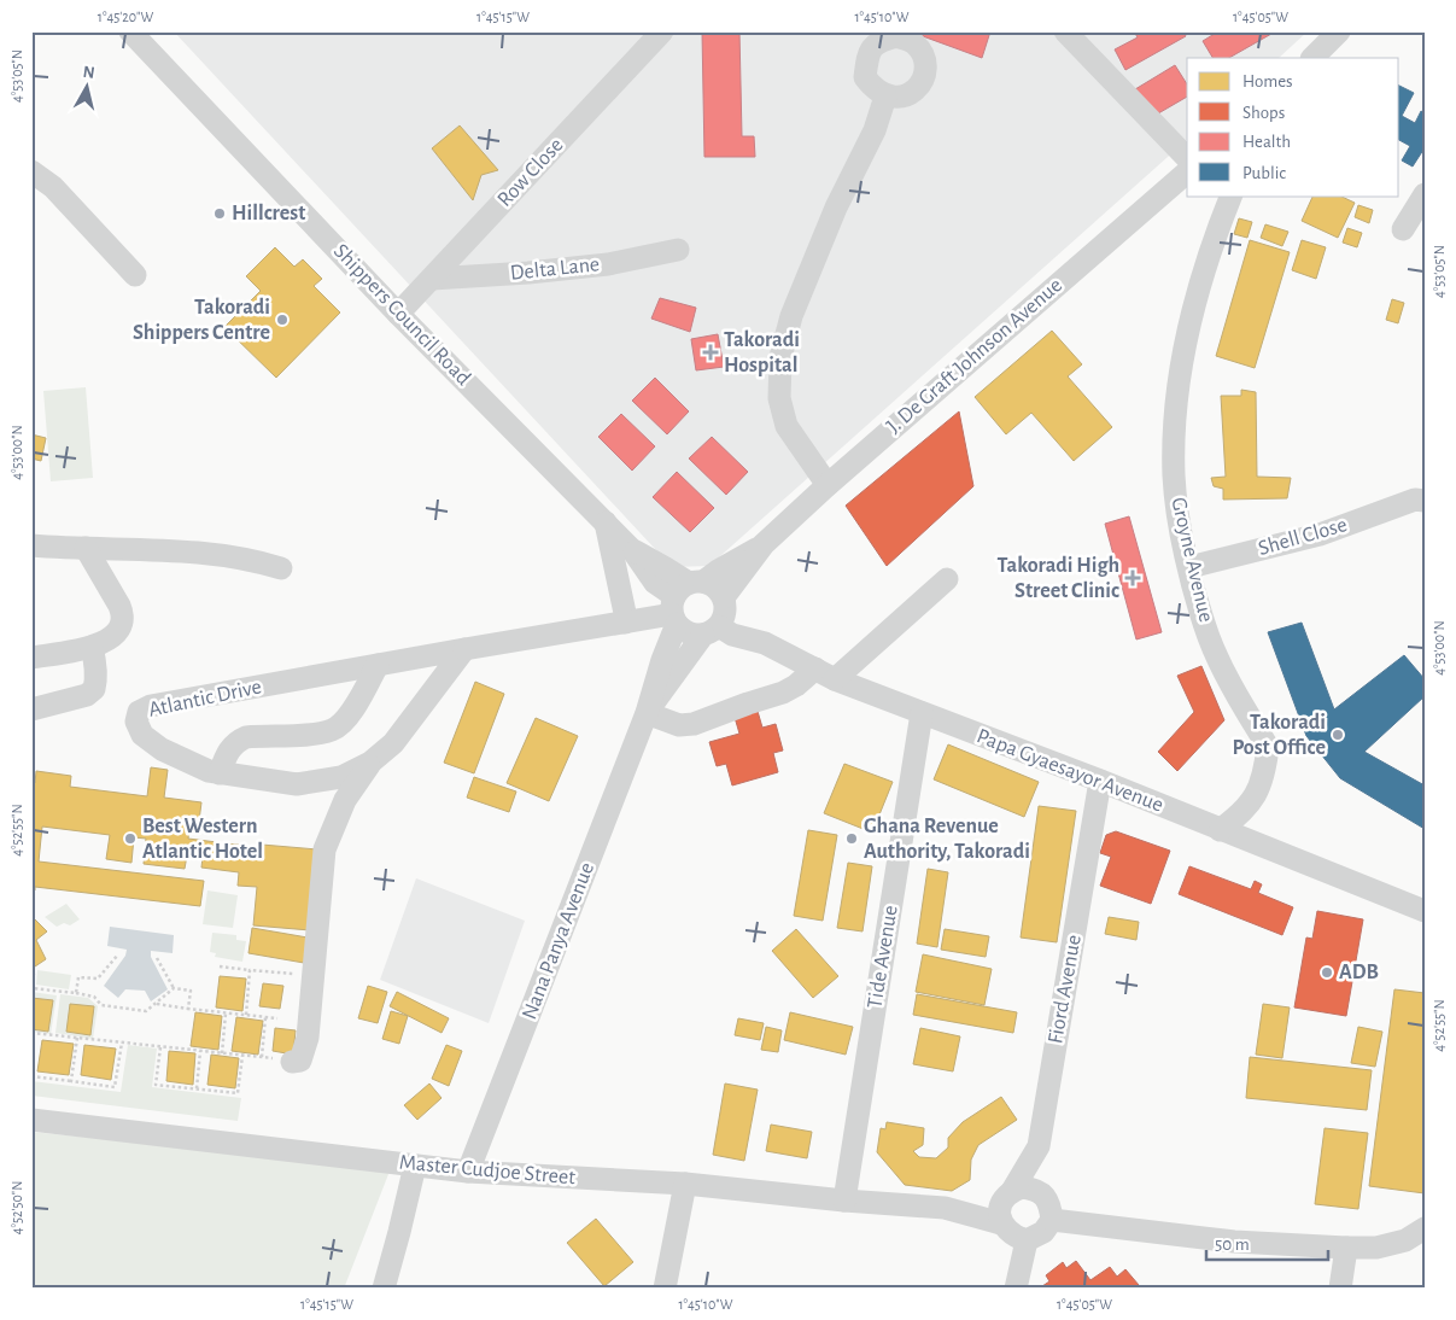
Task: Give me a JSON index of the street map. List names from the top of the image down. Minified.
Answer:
{"streets":{"street":["Row Close","Delta Lane","Shippers Council Road","J. De Graft Johnson Avenue","Shell Close","Groyne Avenue","Atlantic Drive","Papa Gyaesayor Avenue","Nana Panya Avenue","Tide Avenue","Fiord Avenue","Master Cudjoe Street"]},"crossings":[["Row Close","Delta Lane"],["Row Close","Shippers Council Road"],["Shippers Council Road","J. De Graft Johnson Avenue"],["Shippers Council Road","Atlantic Drive"],["Shippers Council Road","Nana Panya Avenue"],["J. De Graft Johnson Avenue","Atlantic Drive"],["J. De Graft Johnson Avenue","Papa Gyaesayor Avenue"],["J. De Graft Johnson Avenue","Nana Panya Avenue"],["Shell Close","Groyne Avenue"],["Groyne Avenue","Papa Gyaesayor Avenue"],["Atlantic Drive","Nana Panya Avenue"],["Papa Gyaesayor Avenue","Nana Panya Avenue"],["Papa Gyaesayor Avenue","Tide Avenue"],["Papa Gyaesayor Avenue","Fiord Avenue"],["Nana Panya Avenue","Master Cudjoe Street"],["Tide Avenue","Master Cudjoe Street"],["Fiord Avenue","Master Cudjoe Street"]],"places":{"other":["Hillcrest","Takoradi Shippers Centre","Takoradi Post Office","Best Western Atlantic Hotel","Ghana Revenue Authority, Takoradi","ADB"],"health":["Takoradi Hospital","Takoradi High Street Clinic"]},"legend":["Homes","Shops","Health","Public"],"scale_bar":"50 m","north":"top","coordinates":["1°45'20\"W","1°45'15\"W","1°45'10\"W","1°45'05\"W","4°53'05\"N","4°53'00\"N","4°52'55\"N","4°52'50\"N"]}
